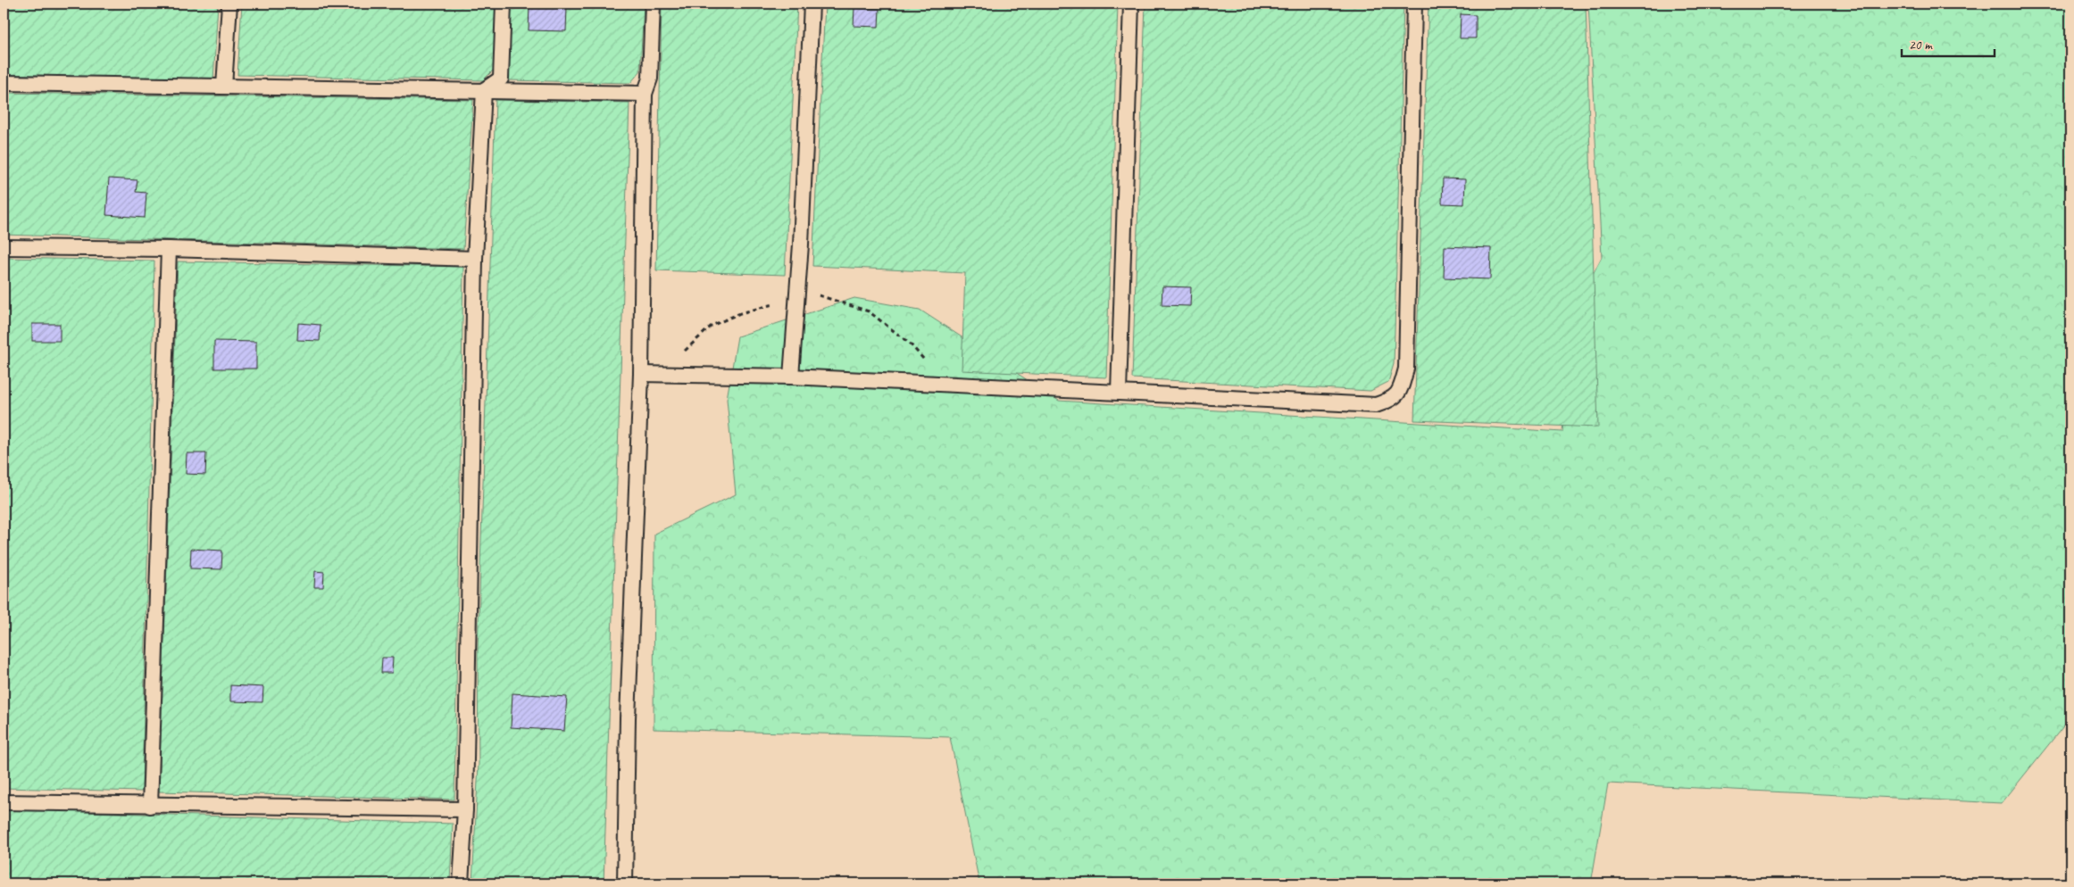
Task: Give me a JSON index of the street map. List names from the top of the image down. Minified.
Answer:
{"scale_bar":"20 m"}
